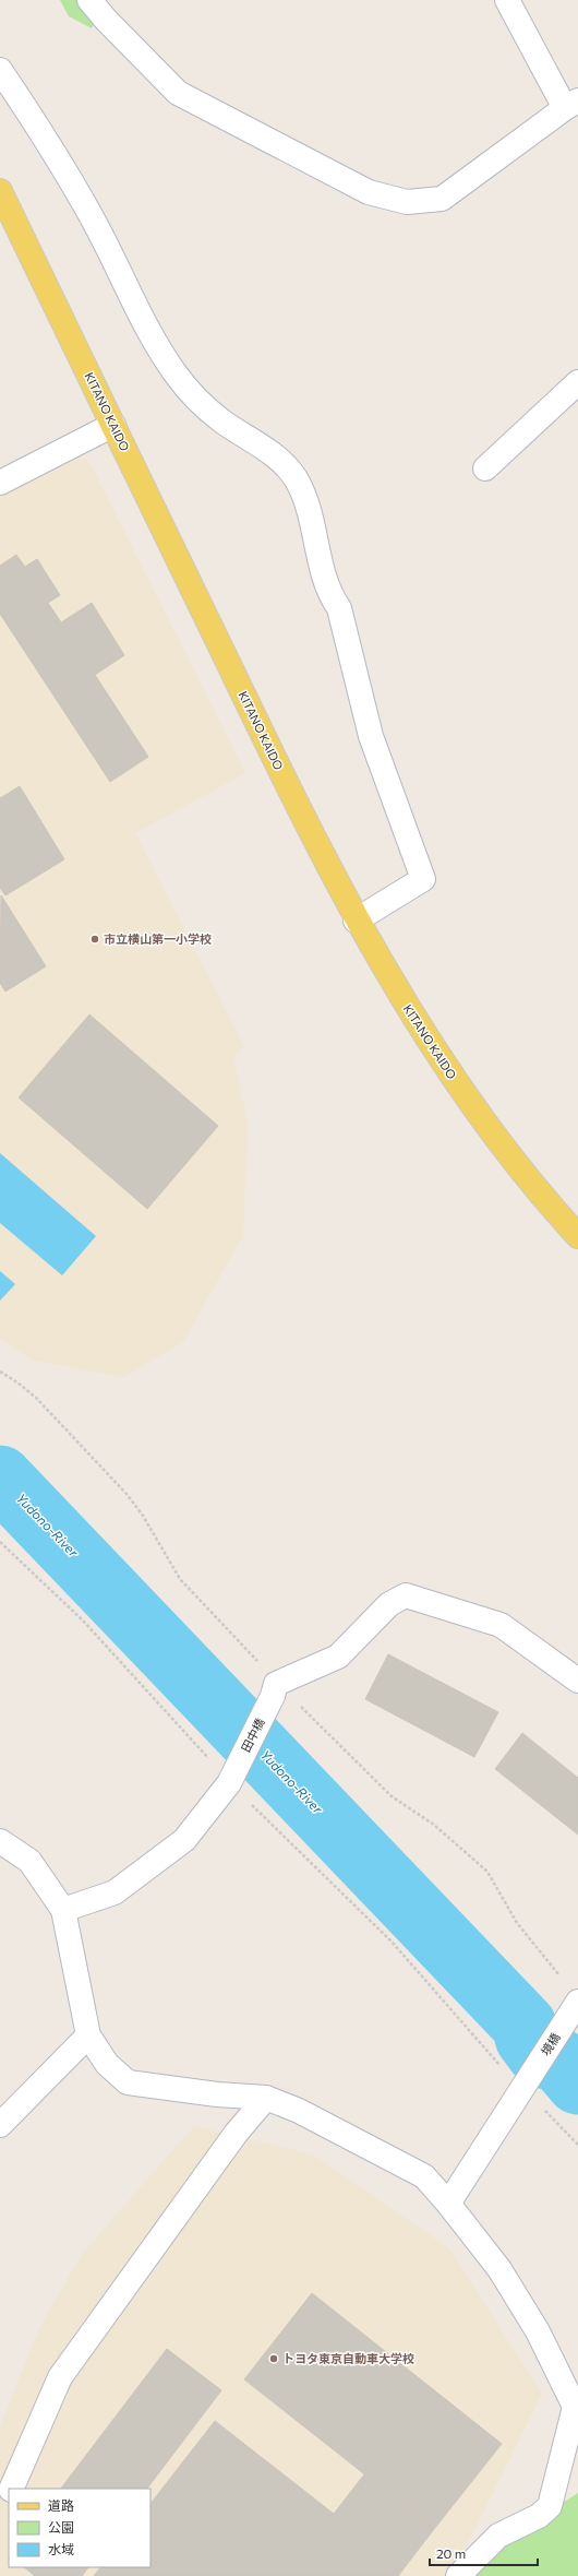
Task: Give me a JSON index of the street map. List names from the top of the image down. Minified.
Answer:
{"streets":{"main road":["KITANO KAIDO"],"street":["田中橋","境橋"]},"water":["Yudono-River"],"places":["市立横山第一小学校","トヨタ東京自動車大学校"],"legend":["道路","公園","水域"],"scale_bar":"20 m"}
